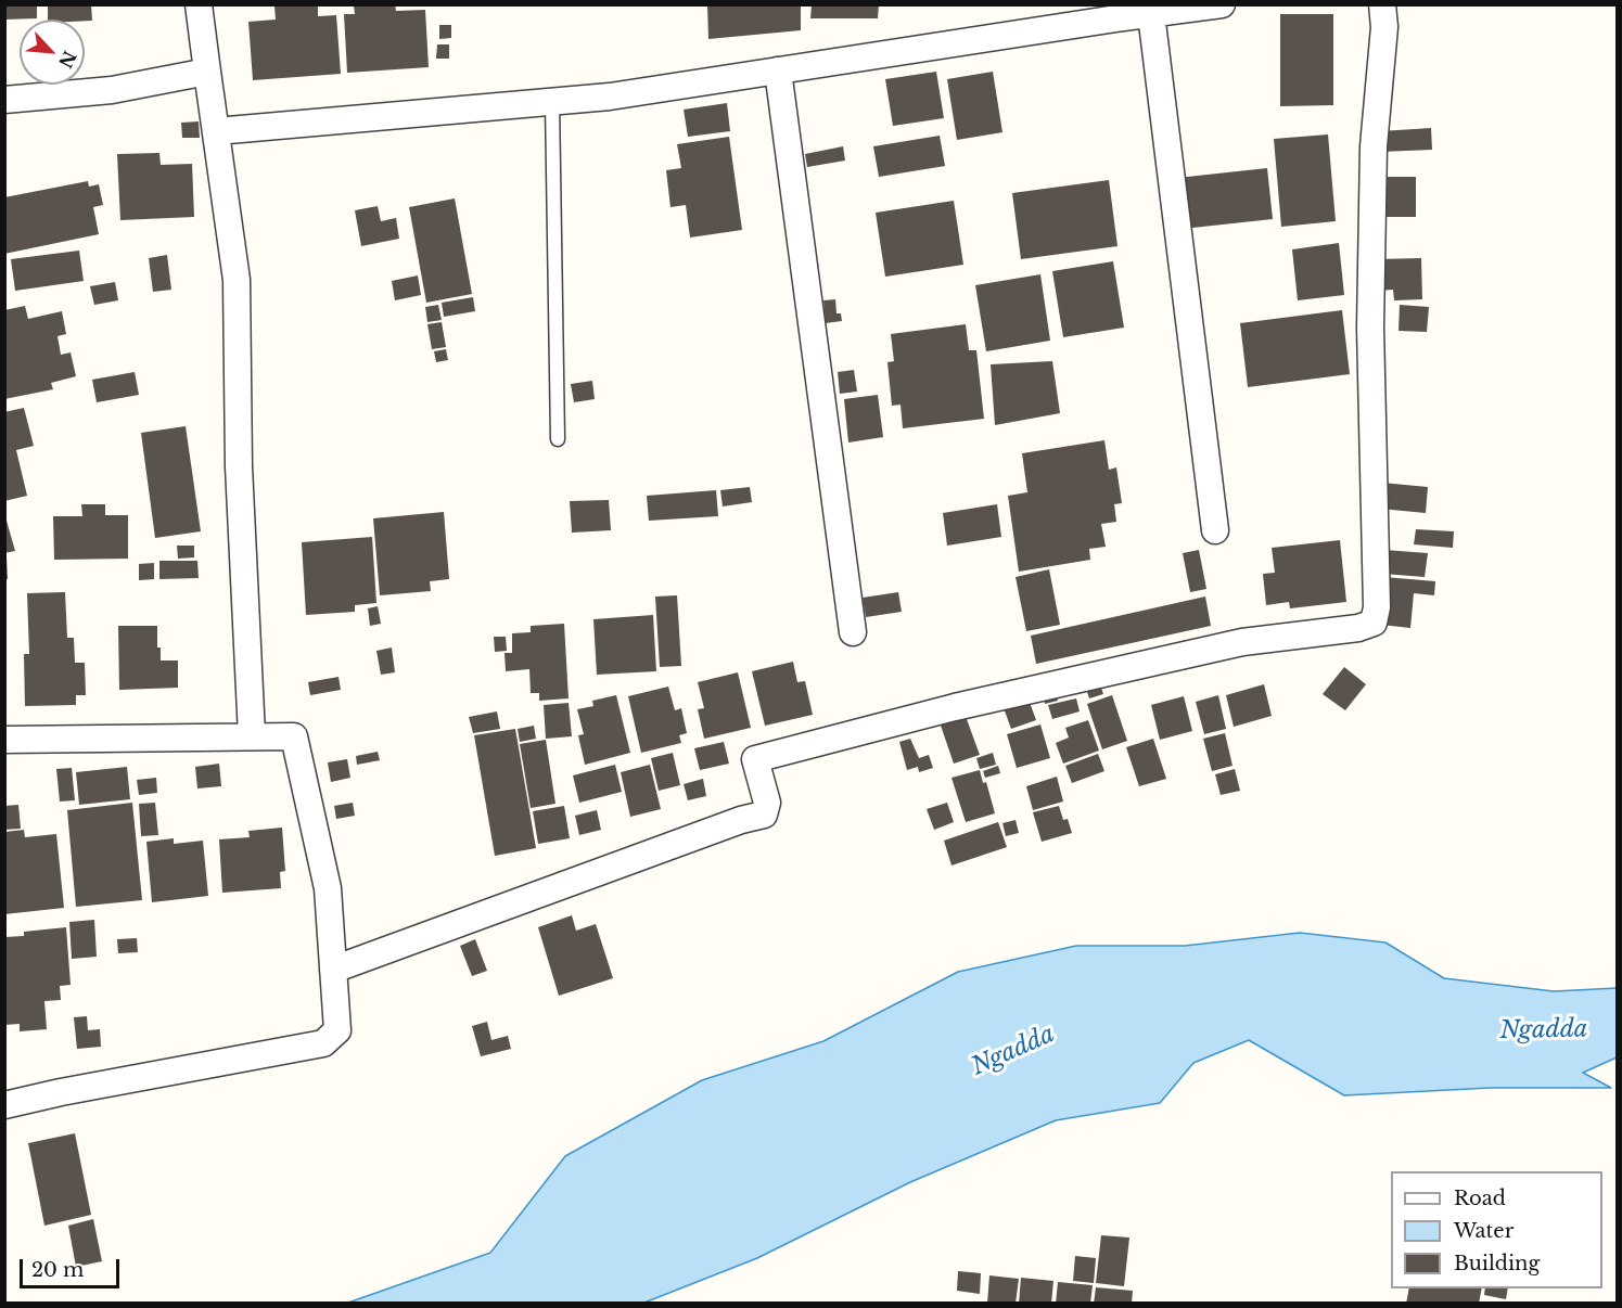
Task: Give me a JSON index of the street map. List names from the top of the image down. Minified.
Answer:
{"water":["Ngadda"],"legend":["Road","Water","Building"],"scale_bar":"20 m","north":"bottom right"}
